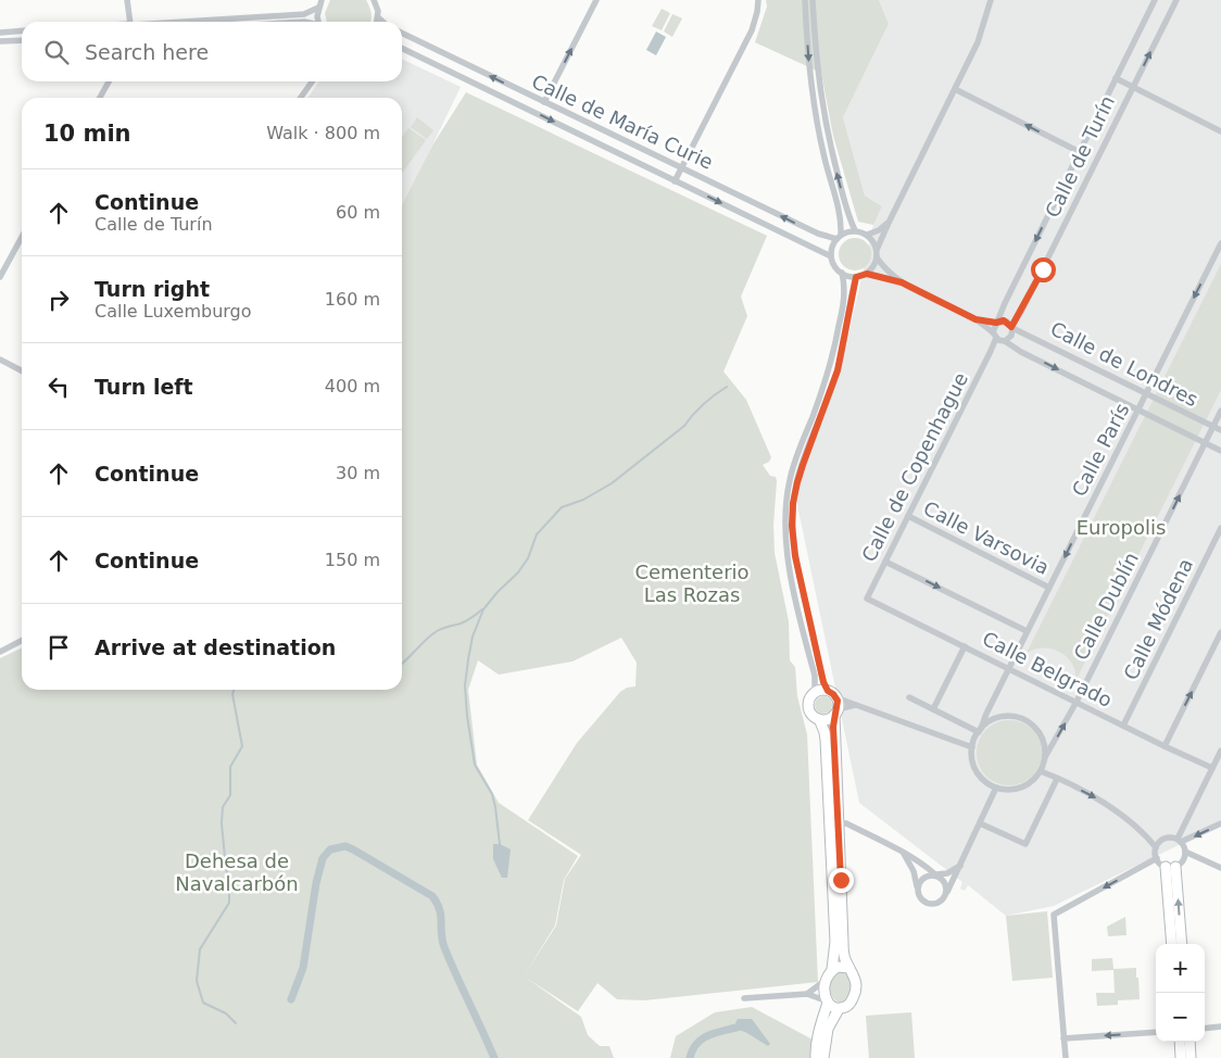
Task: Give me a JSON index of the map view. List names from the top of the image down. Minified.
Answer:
{"streets":{"street":["Calle de María Curie","Calle de Turín","Calle de Londres","Calle París","Calle de Copenhague","Calle Varsovia","Calle Dublín","Calle Módena","Calle Belgrado"]},"crossings":[["Calle de Turín","Calle de Londres"],["Calle de Turín","Calle de Copenhague"],["Calle de Londres","Calle París"],["Calle de Londres","Calle de Copenhague"],["Calle de Londres","Calle Dublín"],["Calle París","Calle Varsovia"],["Calle París","Calle Dublín"],["Calle París","Calle Belgrado"],["Calle de Copenhague","Calle Varsovia"],["Calle de Copenhague","Calle Belgrado"],["Calle Dublín","Calle Belgrado"],["Calle Módena","Calle Belgrado"]],"one_way":["Calle París","Calle Dublín"],"parks":["Europolis","Cementerio Las Rozas","Dehesa de Navalcarbón"],"page":{"search":"Search here","heading":["10 min","Walk · 800 m"],"list":[["Continue","Calle de Turín","60 m"],["Turn right","Calle Luxemburgo","160 m"],["Turn left","400 m"],["Continue","30 m"],["Continue","150 m"],"Arrive at destination"],"map_buttons":["+","−"]}}
